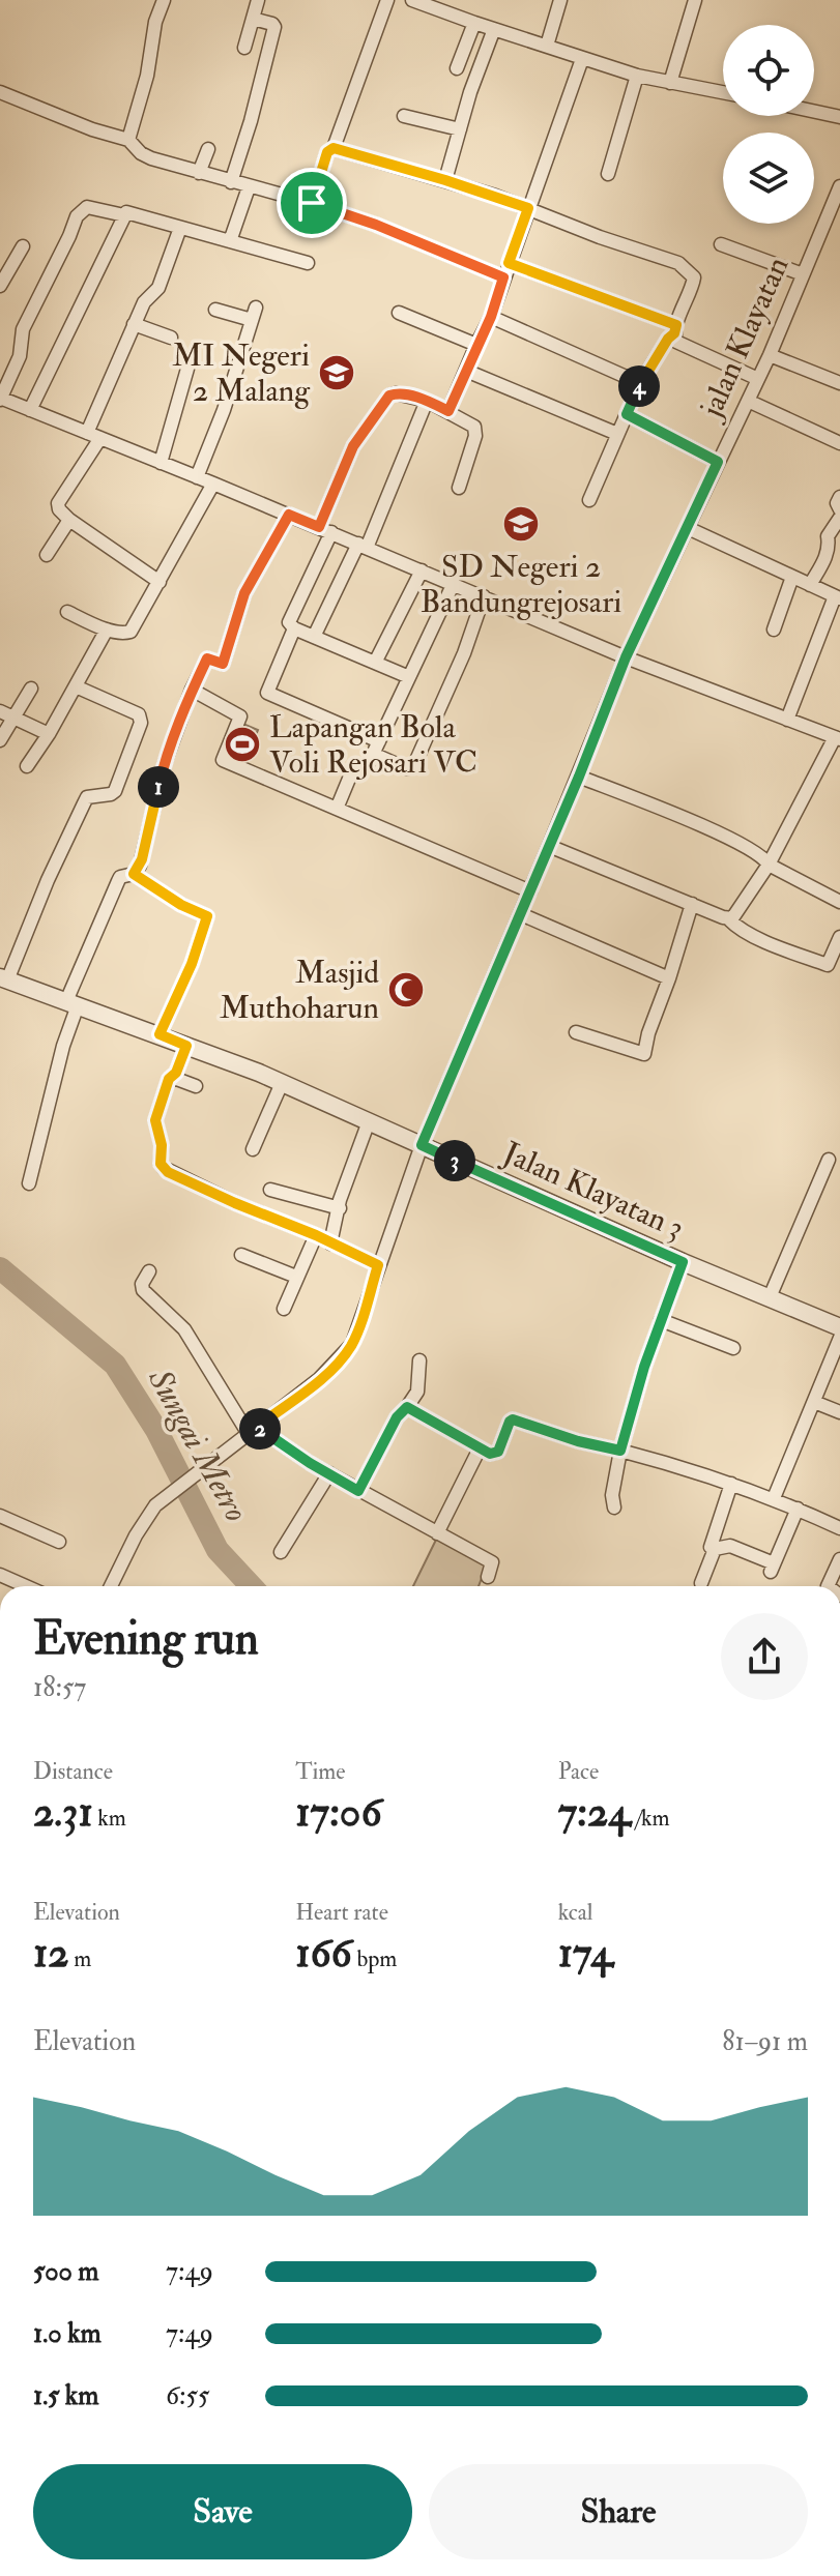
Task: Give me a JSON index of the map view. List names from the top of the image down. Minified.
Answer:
{"streets":{"street":["jalan Klayatan","Jalan Klayatan 3"]},"crossings":[["jalan Klayatan","Jalan Klayatan 3"]],"water":["Sungai Metro"],"places":{"school or university":["MI Negeri 2 Malang","SD Negeri 2 Bandungrejosari"],"sports":["Lapangan Bola Voli Rejosari VC"],"mosque":["Masjid Muthoharun"]},"page":{"pins":["4","1","3","2"],"heading":["Evening run","18:57"],"stats":[["Distance","2.31 km"],["Time","17:06"],["Pace","7:24 /km"],["Elevation","12 m"],["Heart rate","166 bpm"],["kcal","174"]],"chart":["Elevation","81–91 m"],"list":[{"name":"500 m","note":"7:49"},{"name":"1.0 km","note":"7:49"},{"name":"1.5 km","note":"6:55"}],"buttons":["Save","Share"]}}
